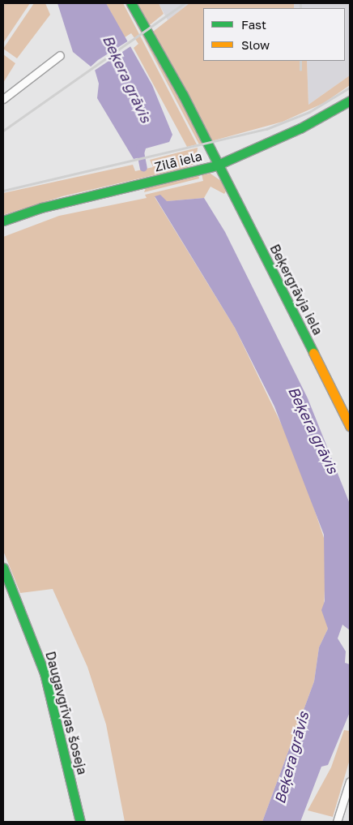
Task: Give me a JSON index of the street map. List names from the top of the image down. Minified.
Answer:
{"streets":{"street":["Zilā iela","Beķergrāvja iela","Daugavgrīvas šoseja"]},"crossings":[["Zilā iela","Beķergrāvja iela"]],"water":["Beķera grāvis"],"legend":["Fast","Slow"]}
